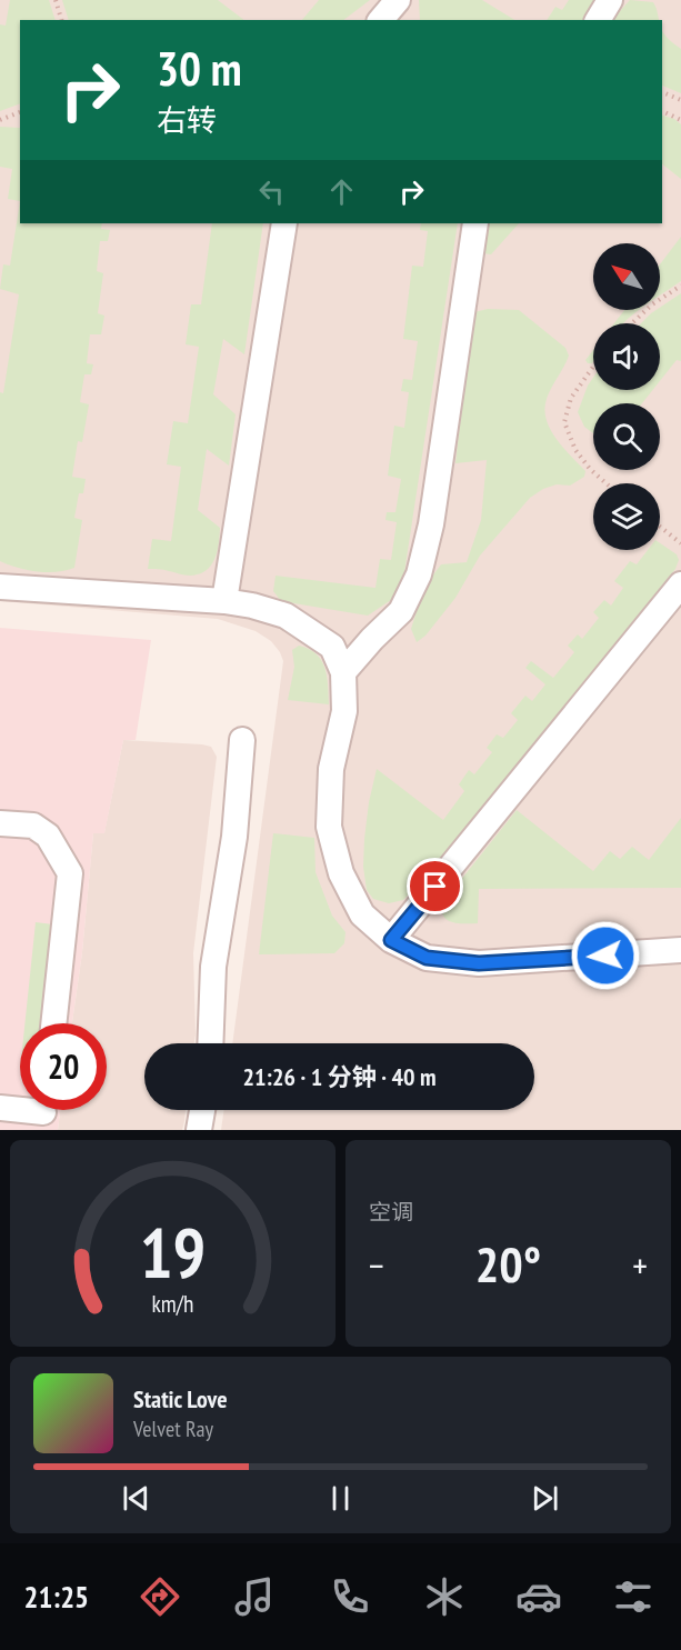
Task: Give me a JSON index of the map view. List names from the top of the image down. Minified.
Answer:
{"north":"top left","page":{"turn":["30 m","右转"],"limit":"20","trip":"21:26 · 1 分钟 · 40 m","tile":"空调","heat":["−","20°","+"],"song":["Static Love","Velvet Ray"],"tabs":"21:25","gauge":["19","km/h"]}}
